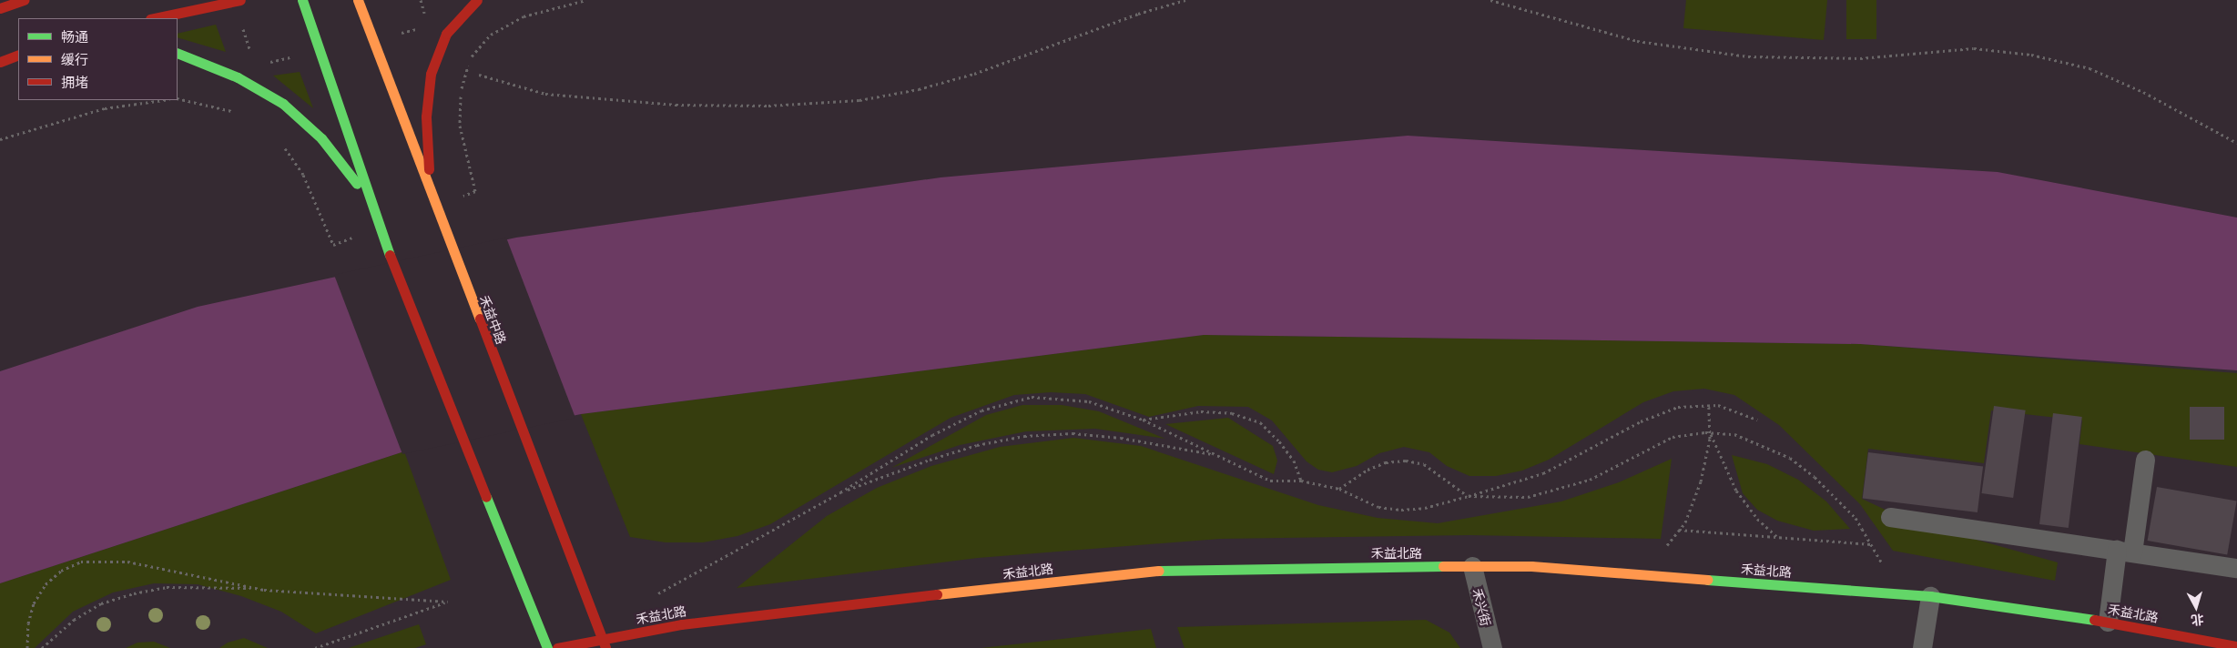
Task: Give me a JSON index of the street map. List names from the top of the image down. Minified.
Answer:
{"streets":{"street":["禾益中路","禾益北路"],"lane":["禾兴街"]},"crossings":[["禾益中路","禾益北路"],["禾益北路","禾兴街"]],"legend":["畅通","缓行","拥堵"],"north":"bottom"}
